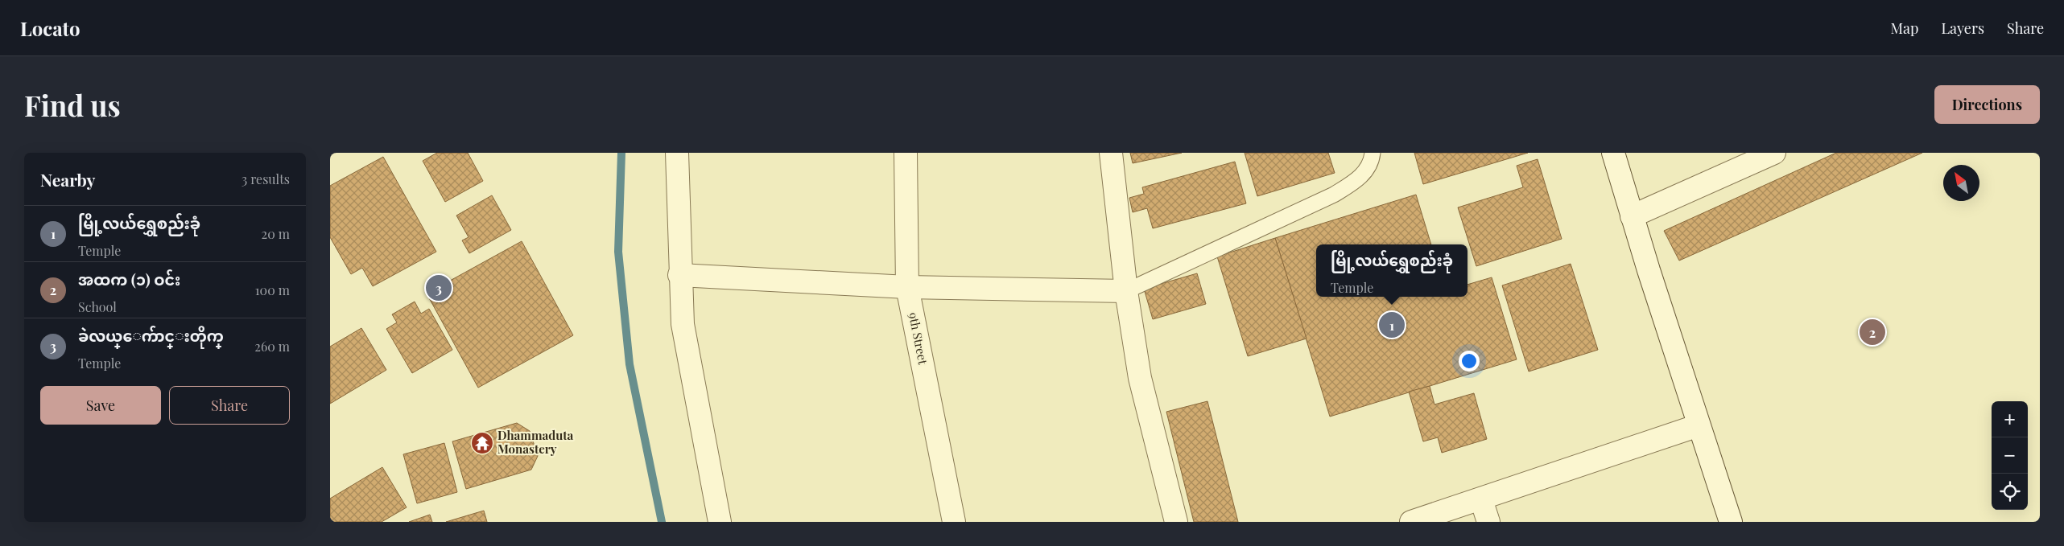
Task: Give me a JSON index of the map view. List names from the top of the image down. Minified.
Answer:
{"streets":{"street":["9th Street"]},"places":{"temple":["Dhammaduta Monastery"]},"north":"top left","page":{"header":"Locato","nav":["Map","Layers","Share"],"buttons":["Directions",["Save","Share"]],"title":"Find us","heading":["Nearby","3 results"],"list":[{"mark":"1","name":"မြို့လယ်ရွှေစည်းခုံ","note":"Temple","value":"20 m"},{"mark":"2","name":"အထက (၁) ဝင်း","note":"School","value":"100 m"},{"mark":"3","name":"ခဲလယ္ေက်ာင္းတိုက္","note":"Temple","value":"260 m"}],"popup":["မြို့လယ်ရွှေစည်းခုံ","Temple"],"pins":["3","1","2"],"map_buttons":["+","−"]}}
